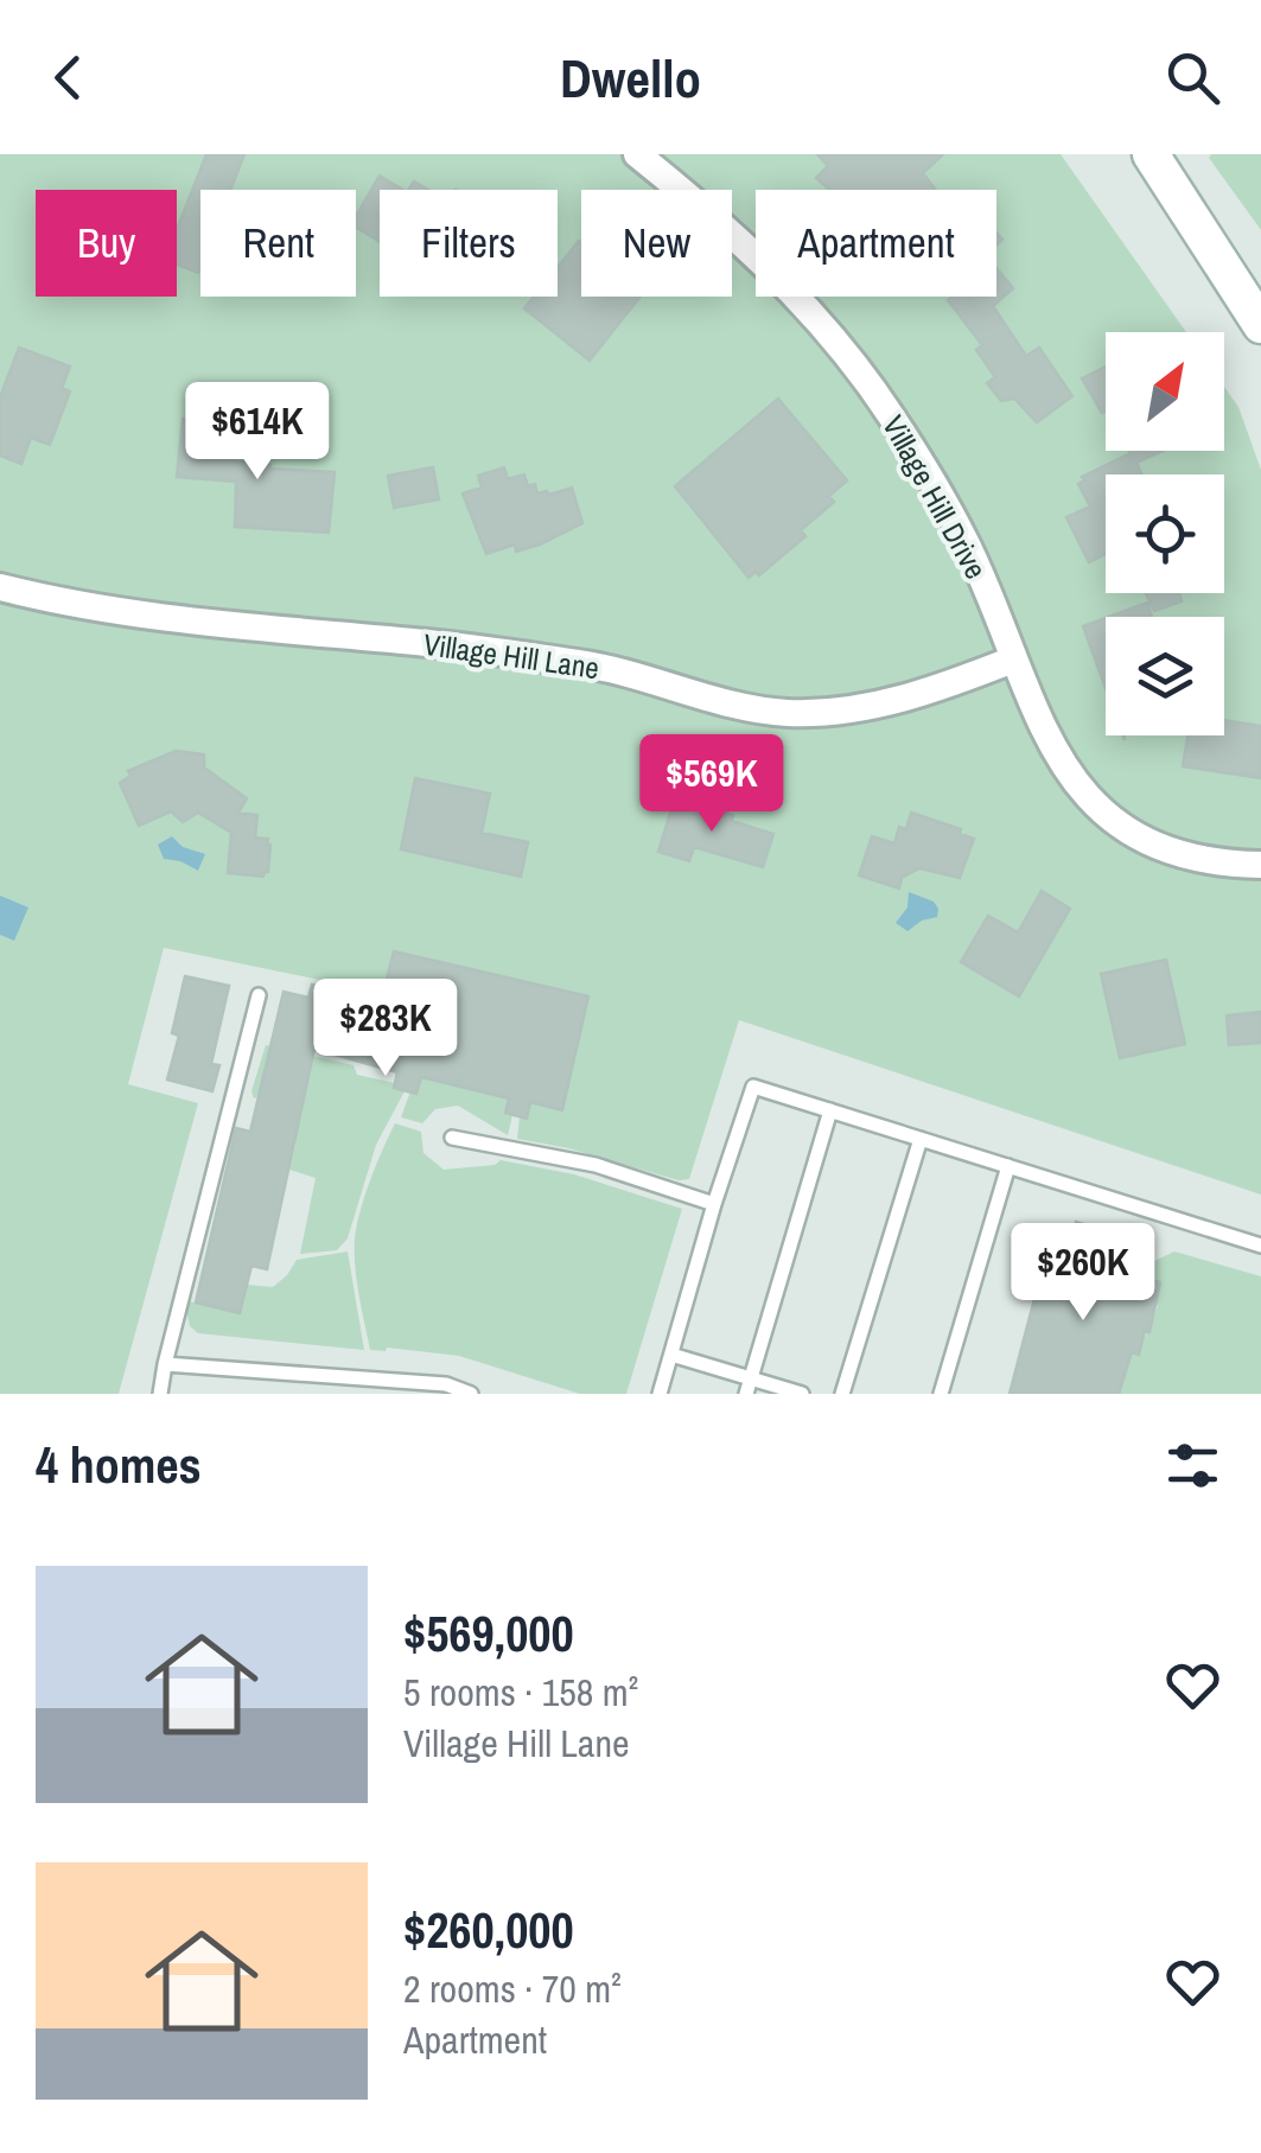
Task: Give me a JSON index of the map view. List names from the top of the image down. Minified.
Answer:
{"streets":{"street":["Village Hill Drive","Village Hill Lane"]},"crossings":[["Village Hill Drive","Village Hill Lane"]],"north":"top right","page":{"header":"Dwello","chip":["Buy","Rent","Filters","New","Apartment"],"price":["$614K","$569K","$283K","$260K"],"heading":"4 homes","list":[{"name":"$569,000","note":"5 rooms · 158 m² · Village Hill Lane"},{"name":"$260,000","note":"2 rooms · 70 m² · Apartment"}]}}
